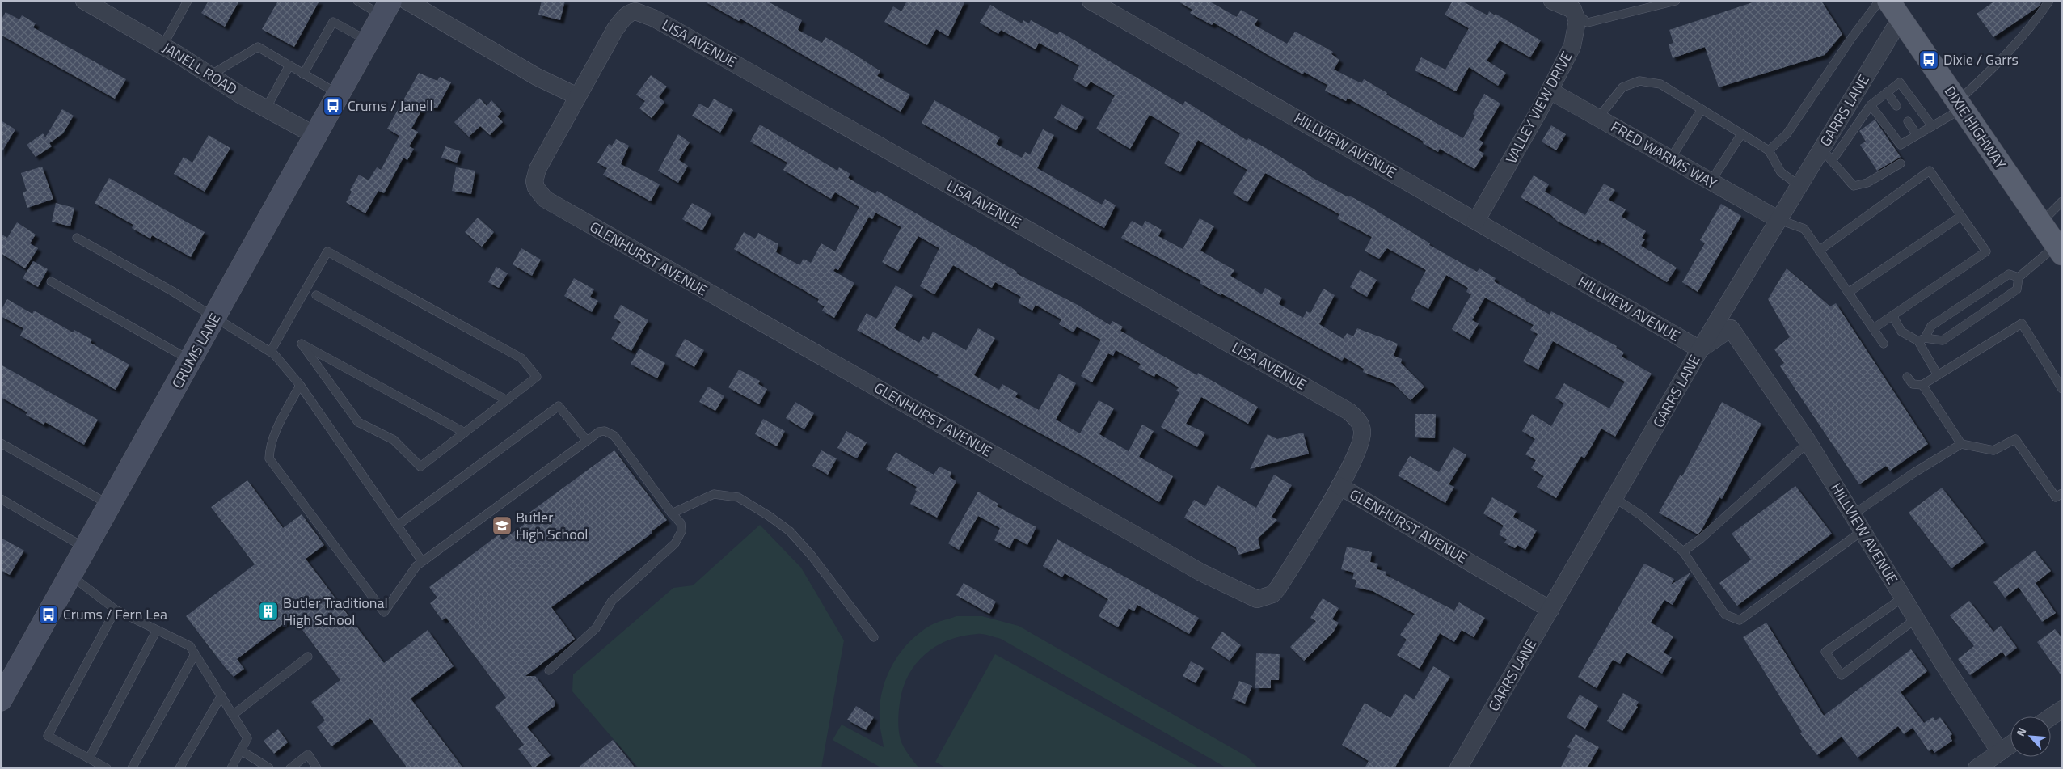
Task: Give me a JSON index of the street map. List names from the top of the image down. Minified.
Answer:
{"streets":{"main road":["DIXIE HIGHWAY","CRUMS LANE"],"street":["LISA AVENUE","JANELL ROAD","VALLEY VIEW DRIVE","GARRS LANE","HILLVIEW AVENUE","FRED WARMS WAY","GLENHURST AVENUE"]},"crossings":[["LISA AVENUE","GLENHURST AVENUE"],["JANELL ROAD","CRUMS LANE"],["VALLEY VIEW DRIVE","HILLVIEW AVENUE"],["VALLEY VIEW DRIVE","FRED WARMS WAY"],["GARRS LANE","DIXIE HIGHWAY"],["GARRS LANE","HILLVIEW AVENUE"],["GARRS LANE","FRED WARMS WAY"],["GARRS LANE","GLENHURST AVENUE"]],"places":{"bus stop":["Dixie / Garrs","Crums / Janell","Crums / Fern Lea"],"school or university":["Butler High School"],"building":["Butler Traditional High School"]},"north":"top left"}
